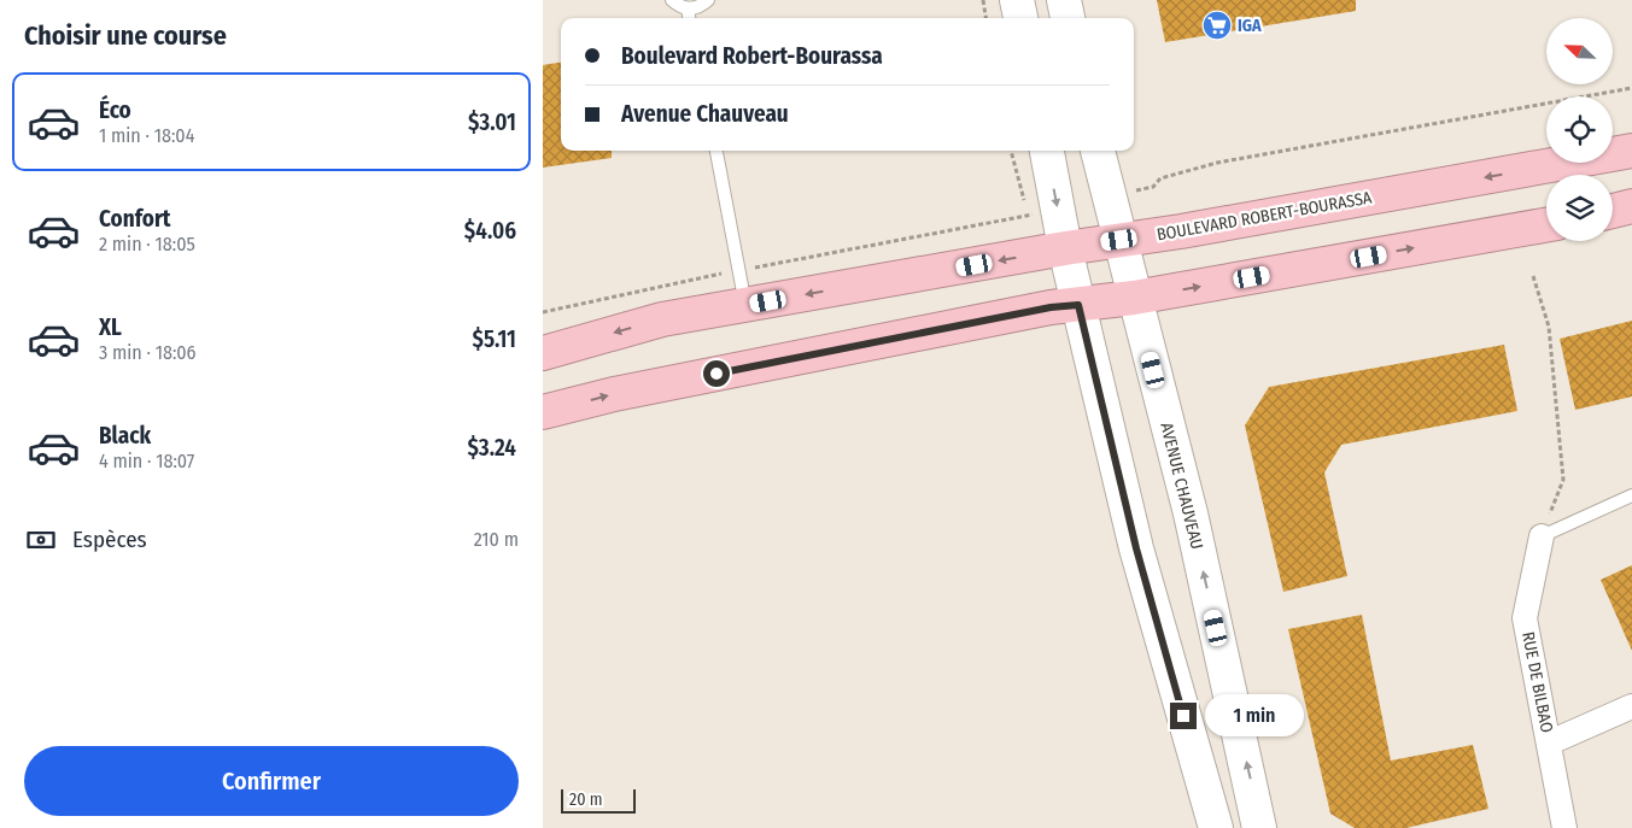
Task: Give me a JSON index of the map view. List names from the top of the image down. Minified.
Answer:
{"streets":{"highway":["BOULEVARD ROBERT-BOURASSA"],"main road":["AVENUE CHAUVEAU"],"street":["RUE DE BILBAO"]},"crossings":[["BOULEVARD ROBERT-BOURASSA","AVENUE CHAUVEAU"]],"places":{"supermarket":["IGA"]},"scale_bar":"20 m","north":"top left","page":{"heading":"Choisir une course","banner":["Boulevard Robert-Bourassa","Avenue Chauveau"],"list":[{"name":"Éco","note":"1 min · 18:04","value":"$3.01"},{"name":"Confort","note":"2 min · 18:05","value":"$4.06"},{"name":"XL","note":"3 min · 18:06","value":"$5.11"},{"name":"Black","note":"4 min · 18:07","value":"$3.24"}],"pay":["Espèces","210 m"],"bubble":"1 min","buttons":"Confirmer","scale":"20 m"}}
